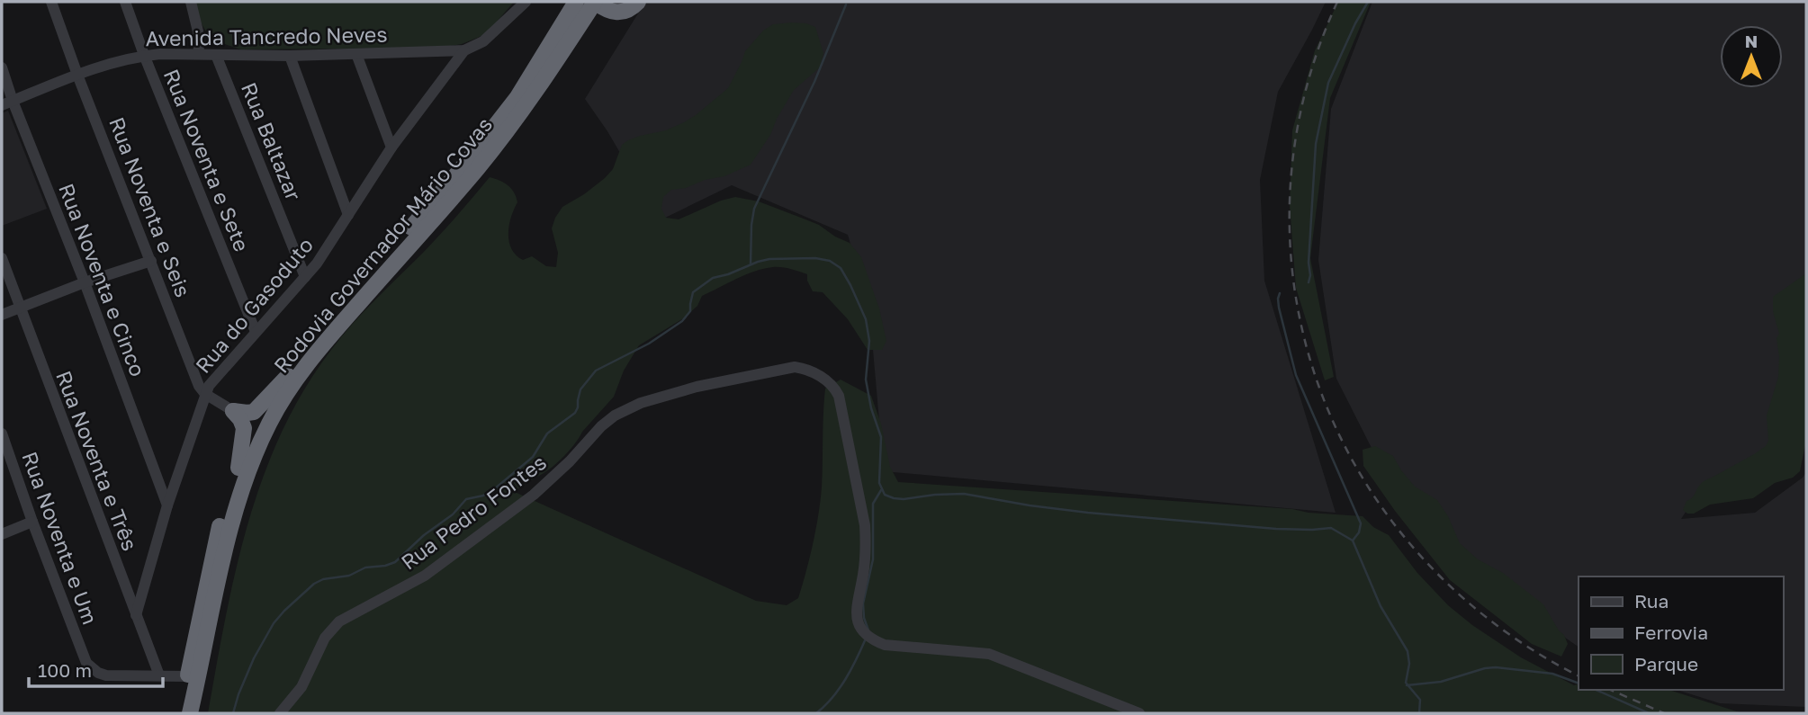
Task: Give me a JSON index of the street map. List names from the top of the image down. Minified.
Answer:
{"streets":{"highway":["Rodovia Governador Mário Covas"],"street":["Avenida Tancredo Neves","Rua Baltazar","Rua Noventa e Sete","Rua Noventa e Seis","Rua Noventa e Cinco","Rua do Gasoduto","Rua Noventa e Três","Rua Pedro Fontes","Rua Noventa e Um"]},"crossings":[["Avenida Tancredo Neves","Rua Baltazar"],["Avenida Tancredo Neves","Rua Noventa e Sete"],["Avenida Tancredo Neves","Rua Noventa e Seis"],["Avenida Tancredo Neves","Rua Noventa e Cinco"],["Avenida Tancredo Neves","Rua do Gasoduto"],["Rua Baltazar","Rua do Gasoduto"],["Rua Noventa e Sete","Rua do Gasoduto"],["Rua Noventa e Seis","Rua do Gasoduto"],["Rodovia Governador Mário Covas","Rua Noventa e Um"],["Rua Noventa e Cinco","Rua do Gasoduto"],["Rua do Gasoduto","Rua Noventa e Três"],["Rua Noventa e Três","Rua Noventa e Um"]],"legend":["Rua","Ferrovia","Parque"],"scale_bar":"100 m","north":"top"}
